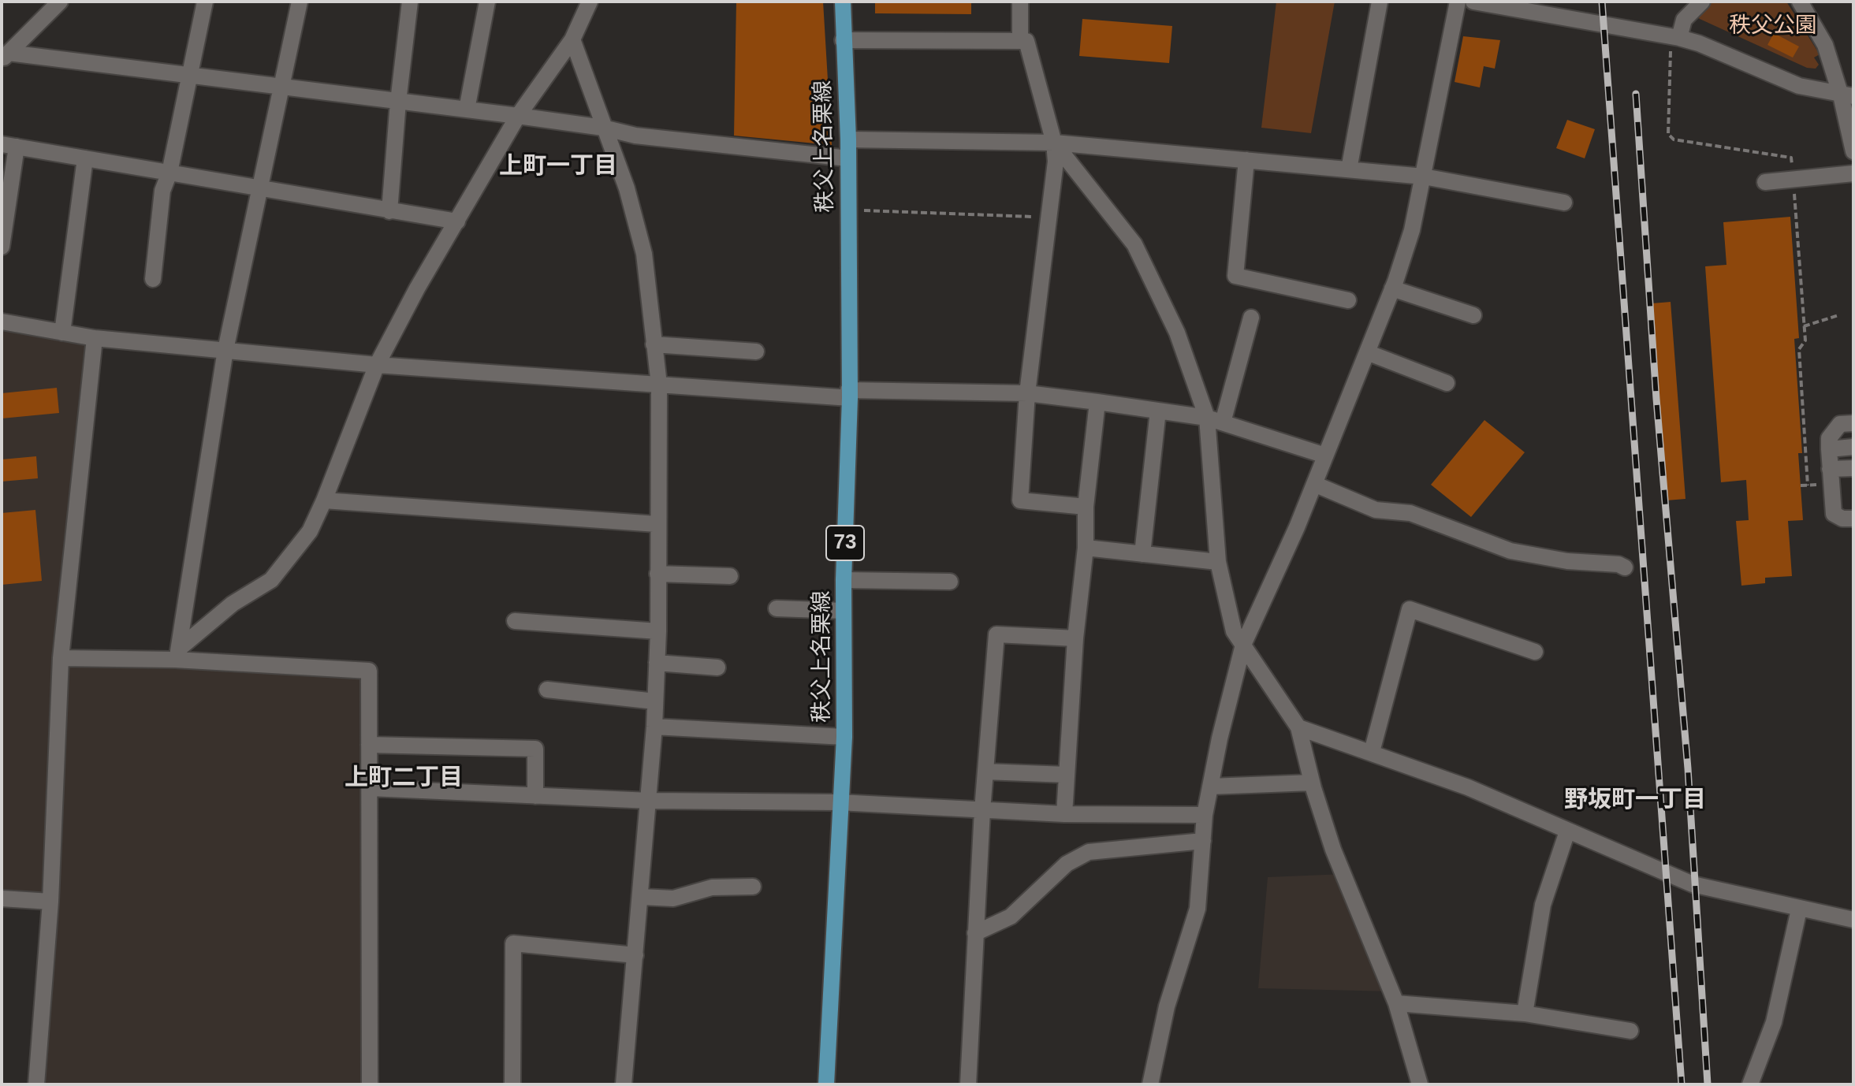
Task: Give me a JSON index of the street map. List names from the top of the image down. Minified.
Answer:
{"streets":{"main road":["秩父上名栗線","73"]},"districts":["上町一丁目","上町二丁目","野坂町一丁目"],"parks":["秩父公園"]}
